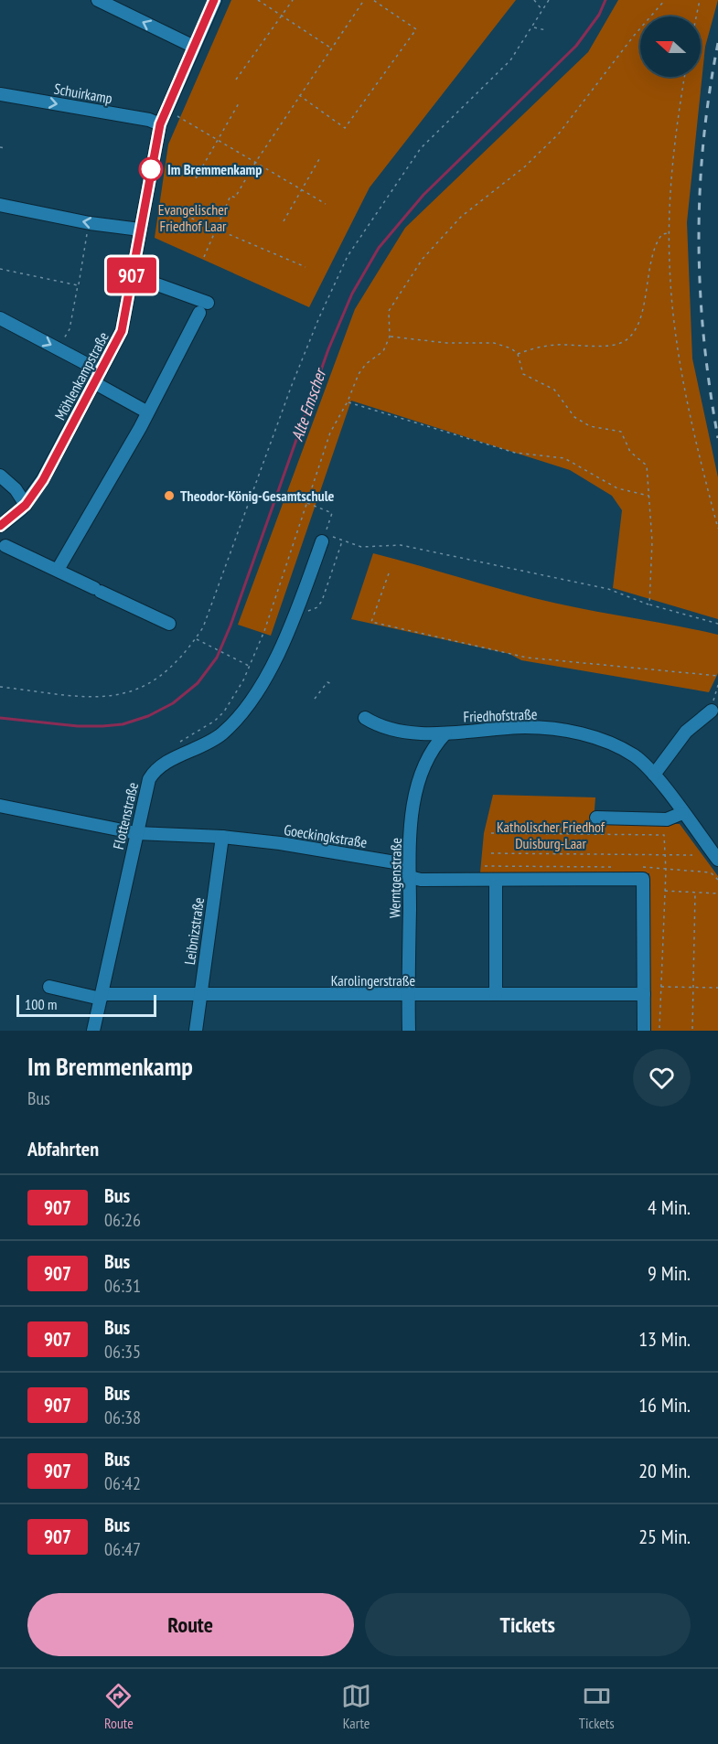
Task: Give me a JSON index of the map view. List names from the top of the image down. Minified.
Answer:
{"streets":{"street":["Schuirkamp","Möhlenkampstraße","Friedhofstraße","Flottenstraße","Goeckingkstraße","Werntgenstraße","Leibnizstraße","Karolingerstraße"]},"crossings":[["Schuirkamp","Möhlenkampstraße"],["Friedhofstraße","Werntgenstraße"],["Flottenstraße","Goeckingkstraße"],["Flottenstraße","Karolingerstraße"],["Goeckingkstraße","Werntgenstraße"],["Goeckingkstraße","Leibnizstraße"],["Werntgenstraße","Karolingerstraße"],["Leibnizstraße","Karolingerstraße"]],"water":["Alte Emscher"],"parks":["Evangelischer Friedhof Laar","Katholischer Friedhof Duisburg-Laar"],"places":["Im Bremmenkamp","Theodor-König-Gesamtschule"],"lines":["bus line 907"],"scale_bar":"100 m","north":"left","page":{"on_map":"907","scale":"100 m","heading":[["Im Bremmenkamp","Bus"],"Abfahrten"],"list":[{"mark":"907","name":"Bus","note":"06:26","value":"4 Min."},{"mark":"907","name":"Bus","note":"06:31","value":"9 Min."},{"mark":"907","name":"Bus","note":"06:35","value":"13 Min."},{"mark":"907","name":"Bus","note":"06:38","value":"16 Min."},{"mark":"907","name":"Bus","note":"06:42","value":"20 Min."},{"mark":"907","name":"Bus","note":"06:47","value":"25 Min."}],"buttons":["Route","Tickets"],"tabs":["Route","Karte","Tickets"]}}
